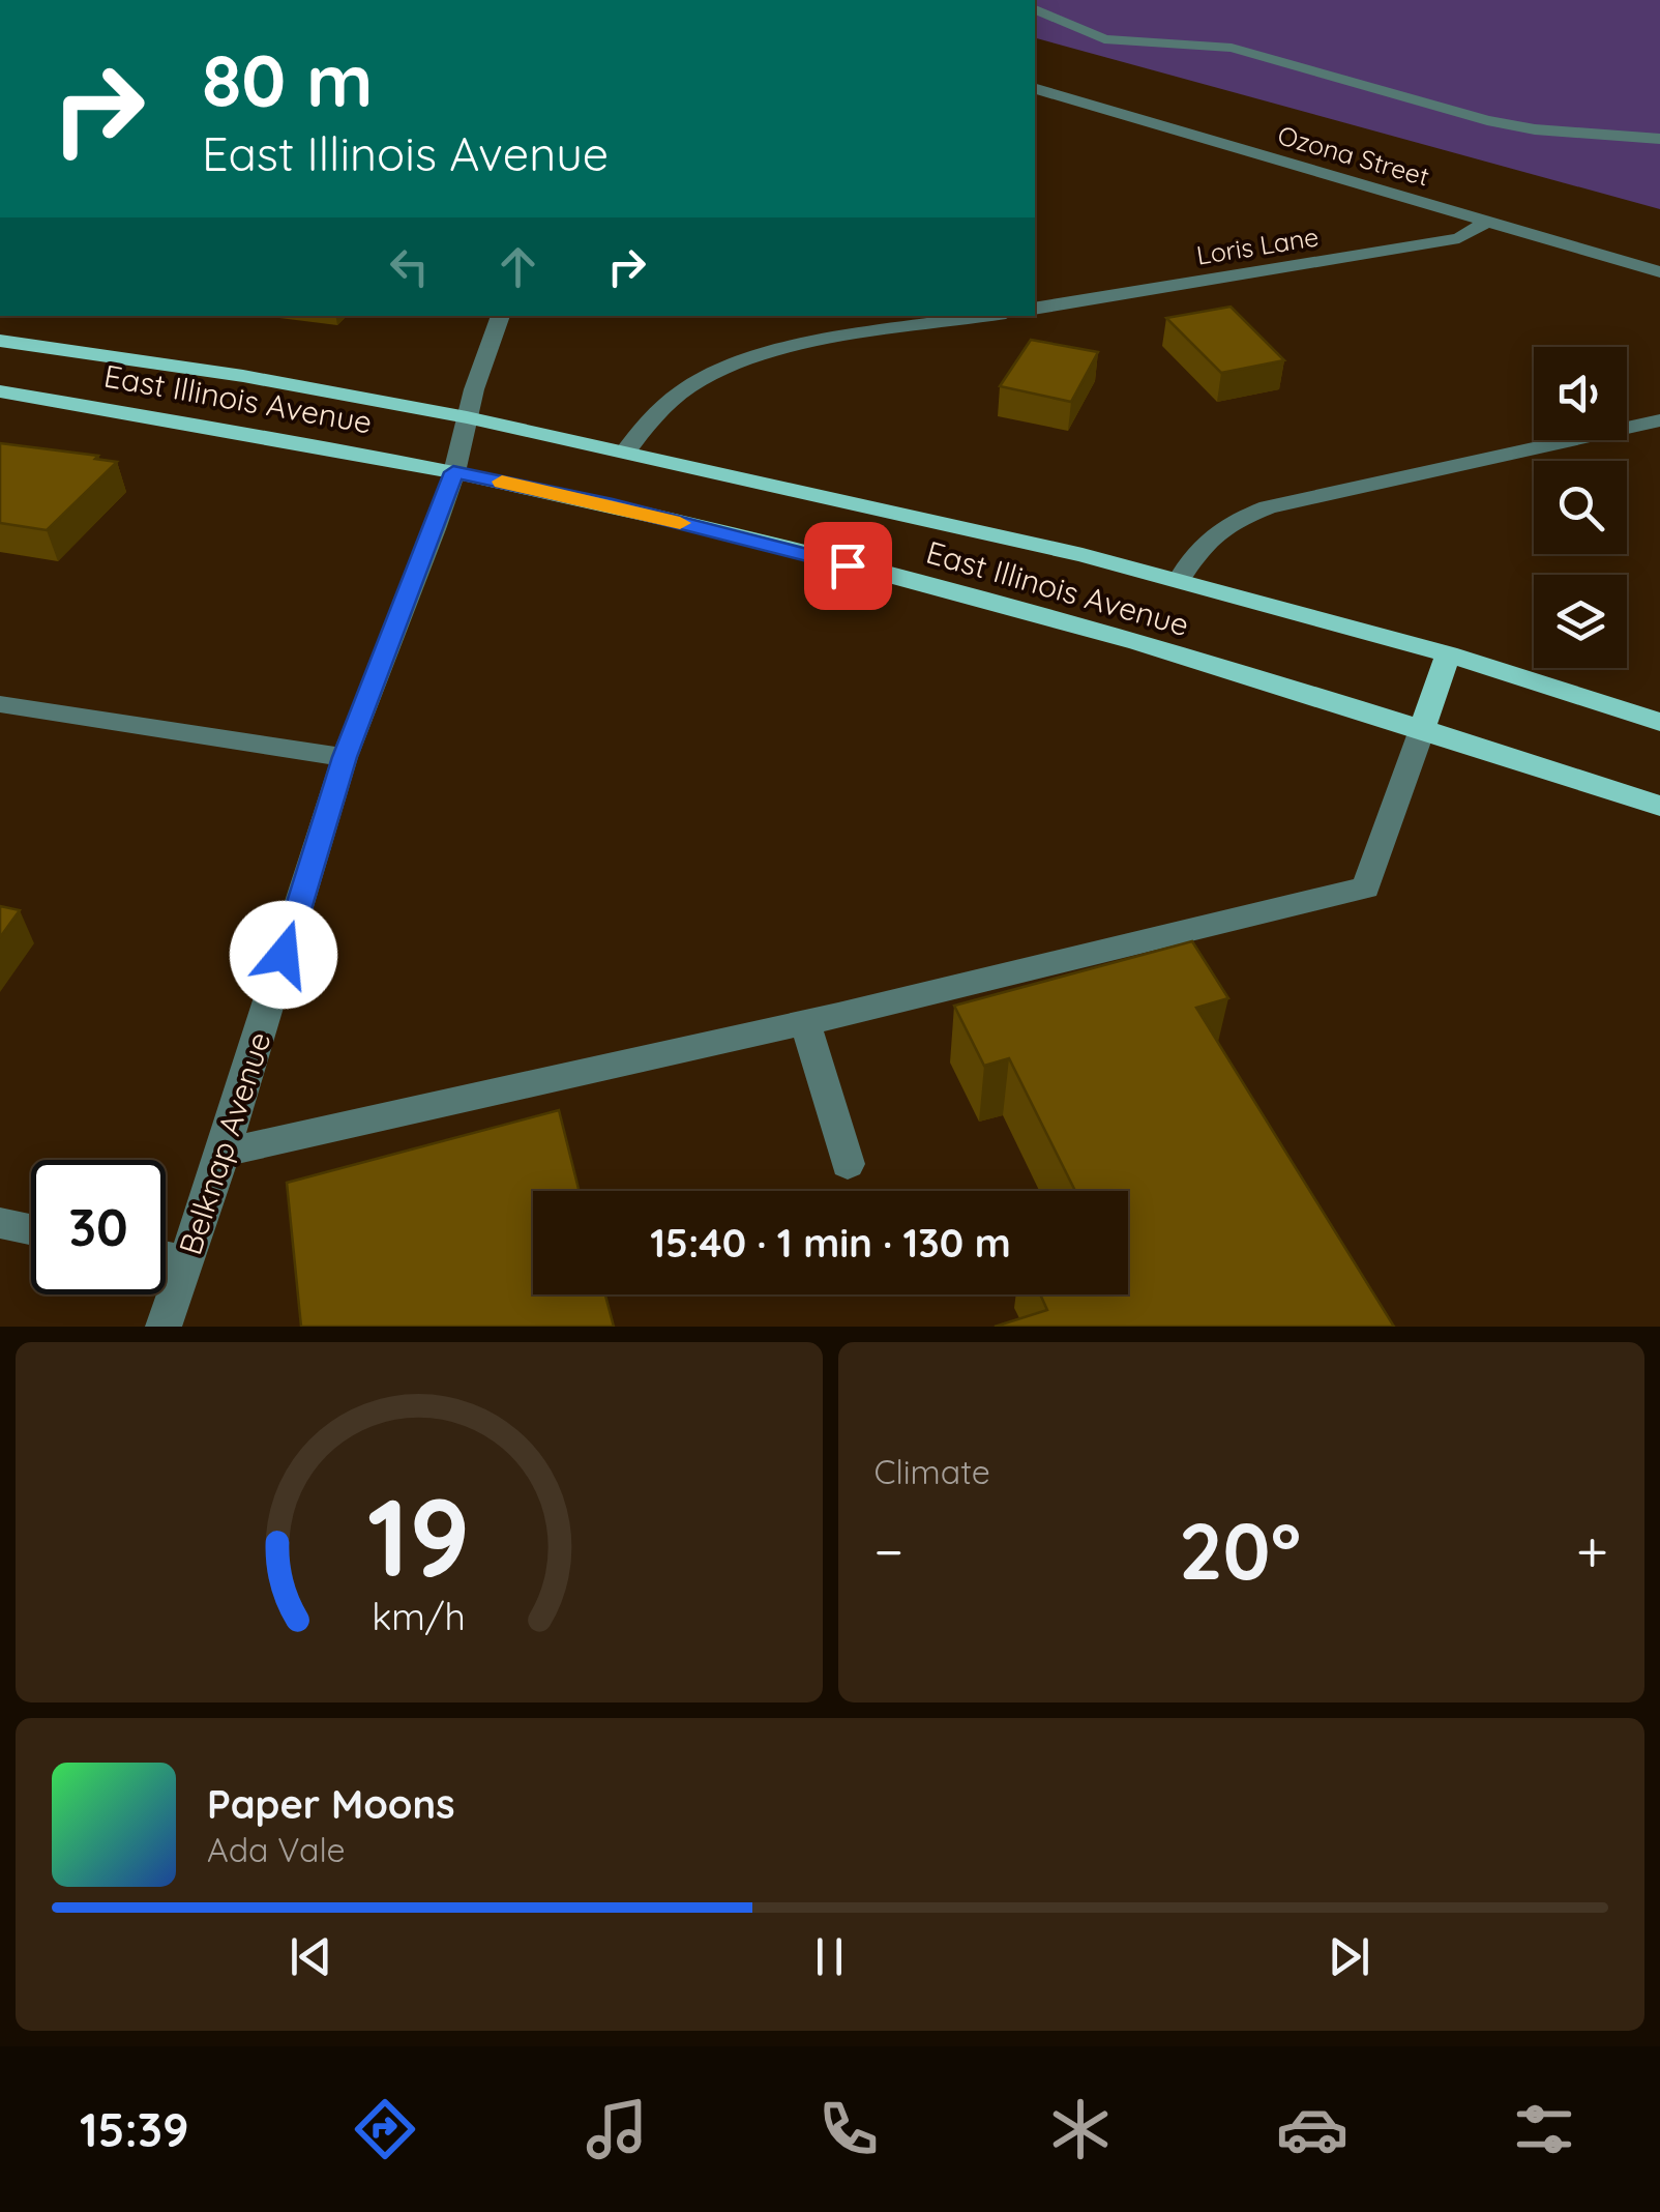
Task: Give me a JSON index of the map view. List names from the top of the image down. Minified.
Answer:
{"streets":{"main road":["East Illinois Avenue"],"street":["Ozona Street","Loris Lane","Belknap Avenue"]},"crossings":[["Ozona Street","Loris Lane"],["East Illinois Avenue","Belknap Avenue"]],"page":{"turn":["80 m","East Illinois Avenue"],"limit":"30","trip":"15:40 · 1 min · 130 m","tile":"Climate","heat":["−","20°","+"],"song":["Paper Moons","Ada Vale"],"tabs":"15:39","gauge":["19","km/h"]}}
